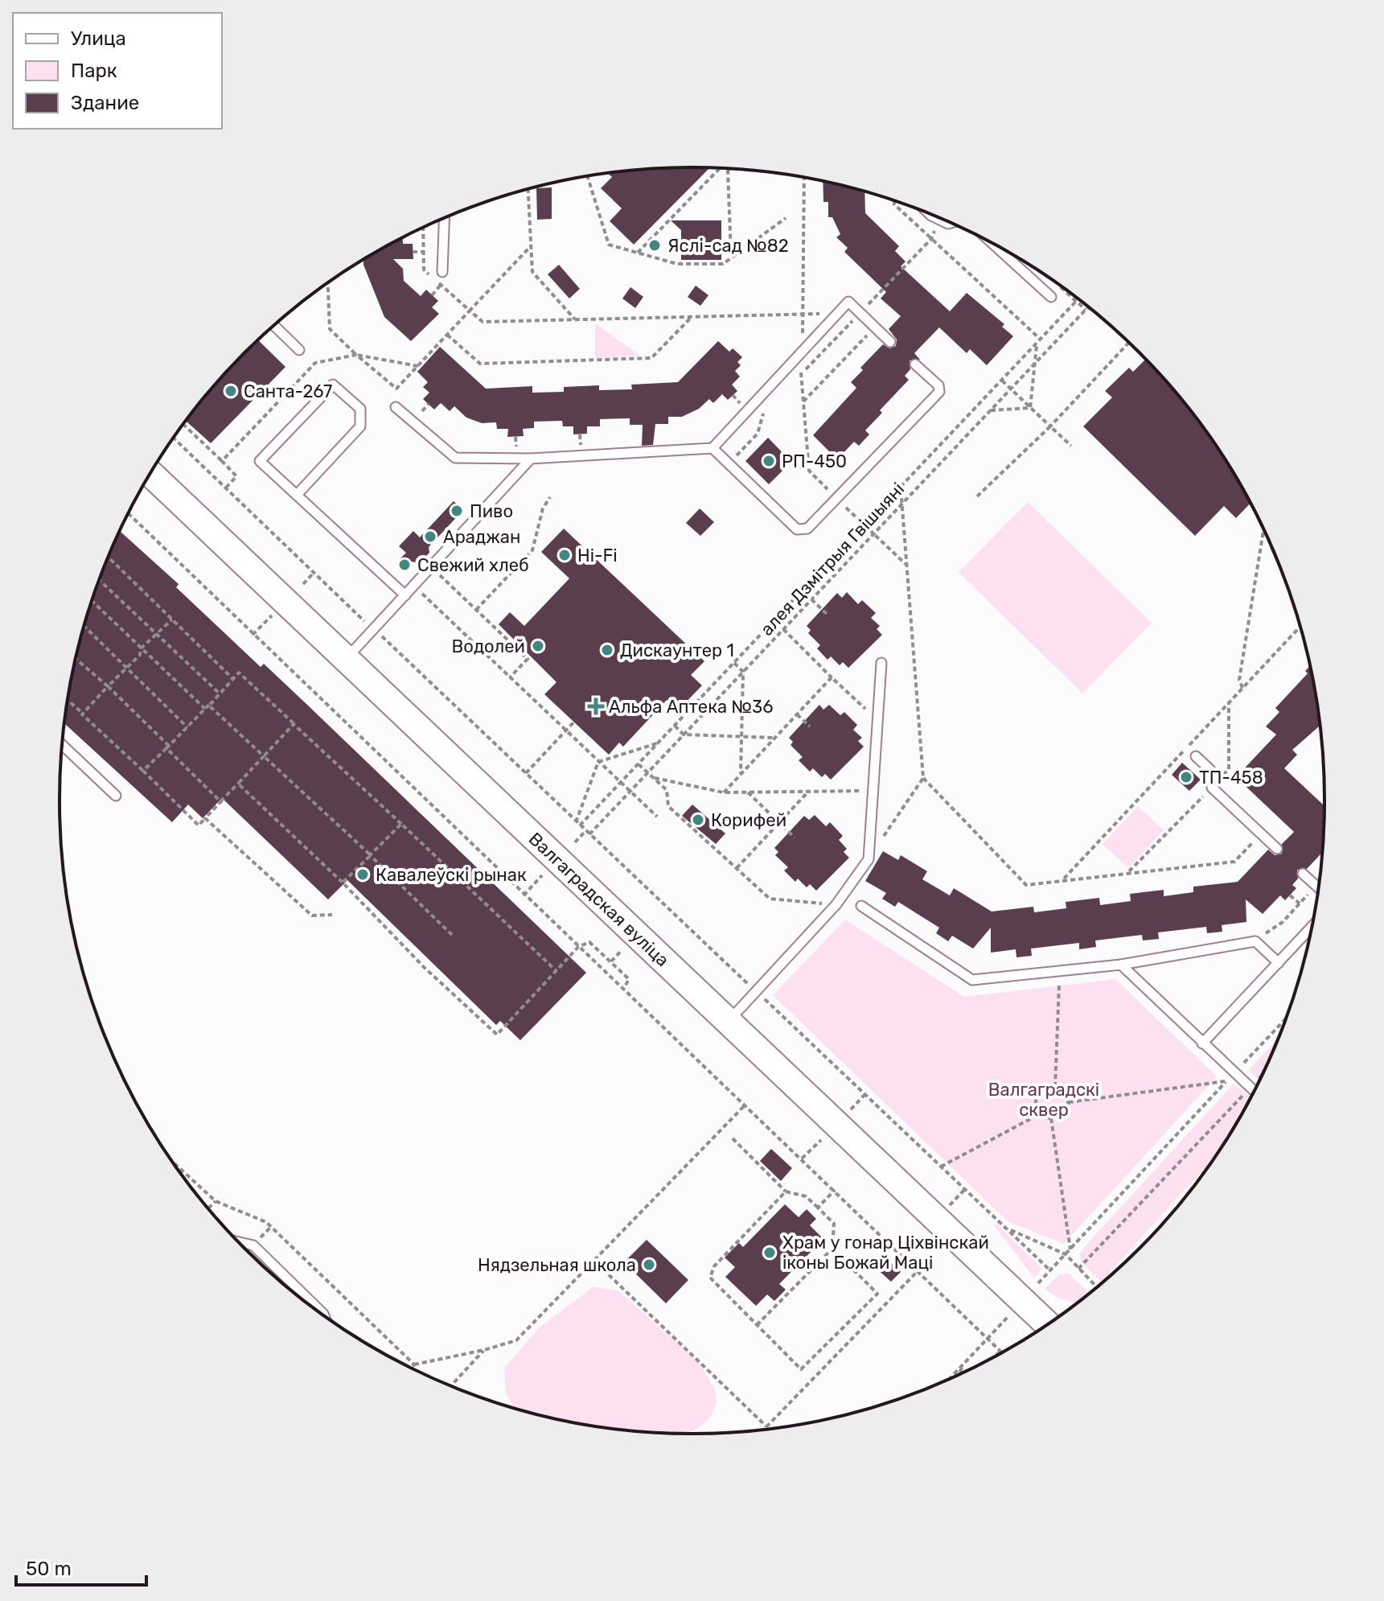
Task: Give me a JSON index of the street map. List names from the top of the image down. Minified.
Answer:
{"streets":{"main road":["Валгаградская вуліца"],"path":["алея Дзмітрыя Гвішыяні"]},"parks":["Валгаградскі сквер"],"places":{"other":["Яслі-сад №82","Санта-267","РП-450","Пиво","Араджан","Hi-Fi","Свежий хлеб","Водолей","Дискаунтер 1","ТП-458","Корифей","Кавалеўскі рынак","Храм у гонар Ціхвінскай іконы Божай Маці","Нядзельная школа"],"health":["Альфа Аптека №36"]},"legend":["Улица","Парк","Здание"],"scale_bar":"50 m"}
